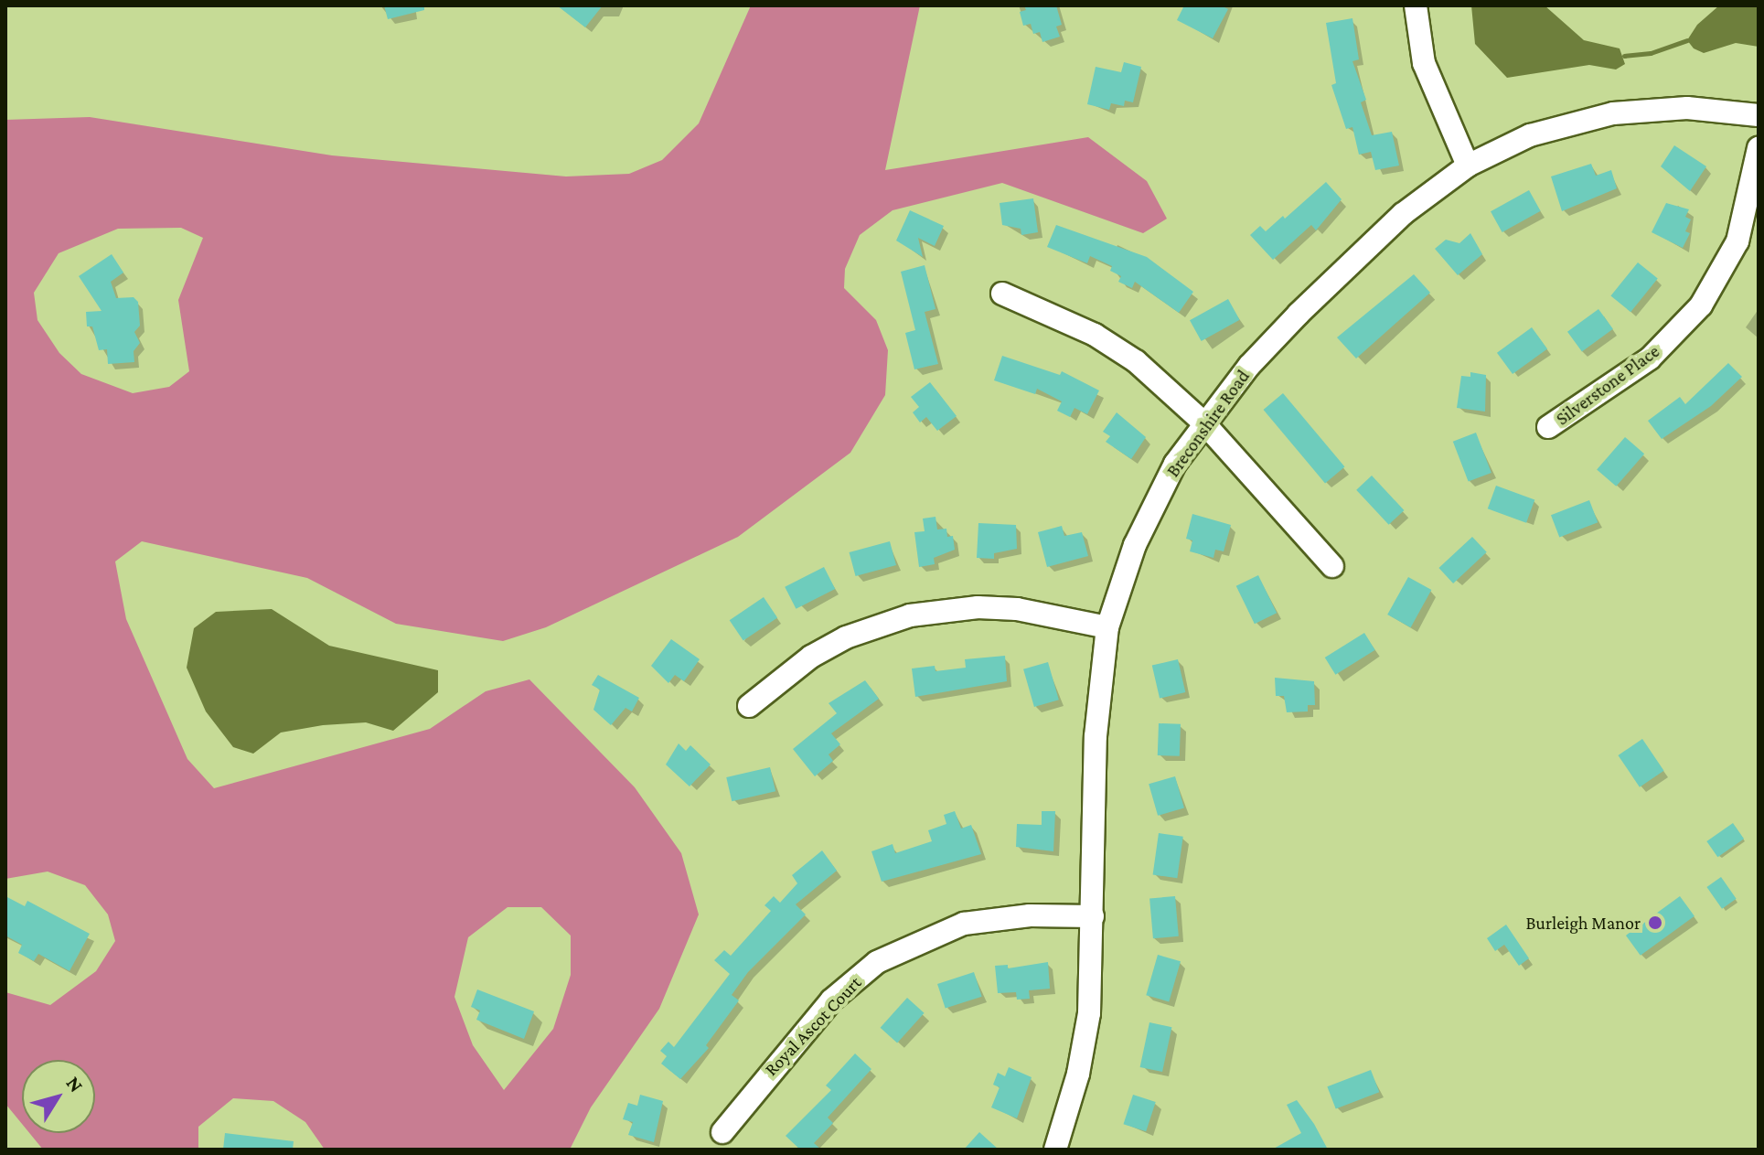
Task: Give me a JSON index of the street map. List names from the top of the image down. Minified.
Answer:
{"streets":{"street":["Silverstone Place","Breconshire Road","Royal Ascot Court"]},"crossings":[["Breconshire Road","Royal Ascot Court"]],"places":["Burleigh Manor"],"north":"top right"}
